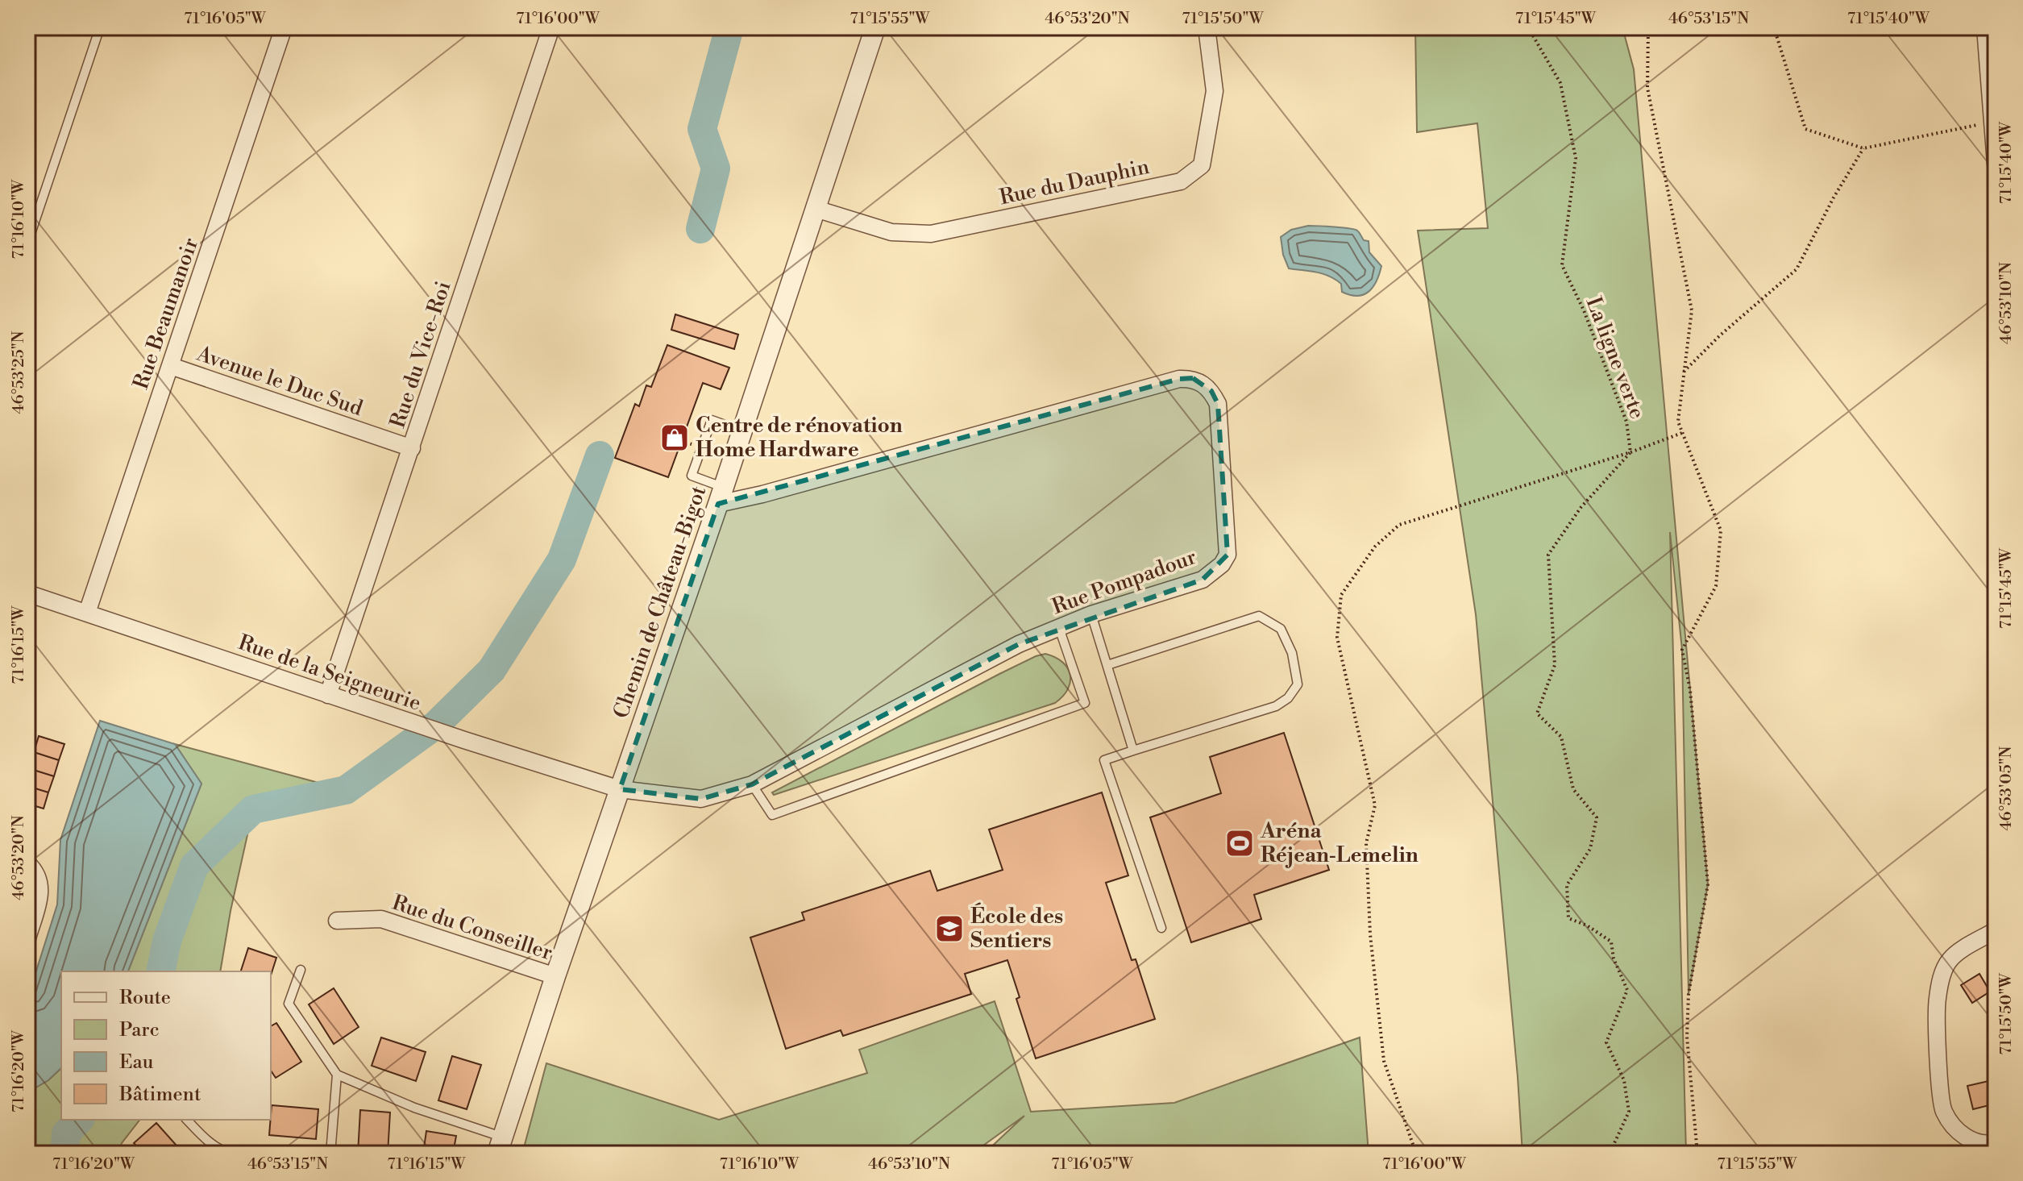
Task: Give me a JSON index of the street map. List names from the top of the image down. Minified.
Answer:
{"streets":{"street":["Rue du Dauphin","Rue Beaumanoir","Rue du Vice-Roi","Avenue le Duc Sud","Rue Pompadour","Chemin de Château-Bigot","Rue de la Seigneurie","Rue du Conseiller"],"path":["La ligne verte"]},"crossings":[["Rue du Dauphin","Chemin de Château-Bigot"],["Rue Beaumanoir","Avenue le Duc Sud"],["Rue Beaumanoir","Rue de la Seigneurie"],["Rue du Vice-Roi","Avenue le Duc Sud"],["Rue du Vice-Roi","Rue de la Seigneurie"],["Rue Pompadour","Chemin de Château-Bigot"],["Rue Pompadour","Rue de la Seigneurie"],["Chemin de Château-Bigot","Rue de la Seigneurie"],["Chemin de Château-Bigot","Rue du Conseiller"]],"places":{"shop":["Centre de rénovation Home Hardware"],"sports":["Aréna Réjean‑Lemelin"],"school or university":["École des Sentiers"]},"legend":["Route","Parc","Eau","Bâtiment"],"coordinates":["71°16'05\"W","71°16'00\"W","71°15'55\"W","46°53'20\"N","71°15'50\"W","71°15'45\"W","46°53'15\"N","71°15'40\"W","71°16'10\"W","46°53'10\"N","46°53'25\"N","71°16'15\"W","46°53'05\"N","71°16'20\"W"]}
